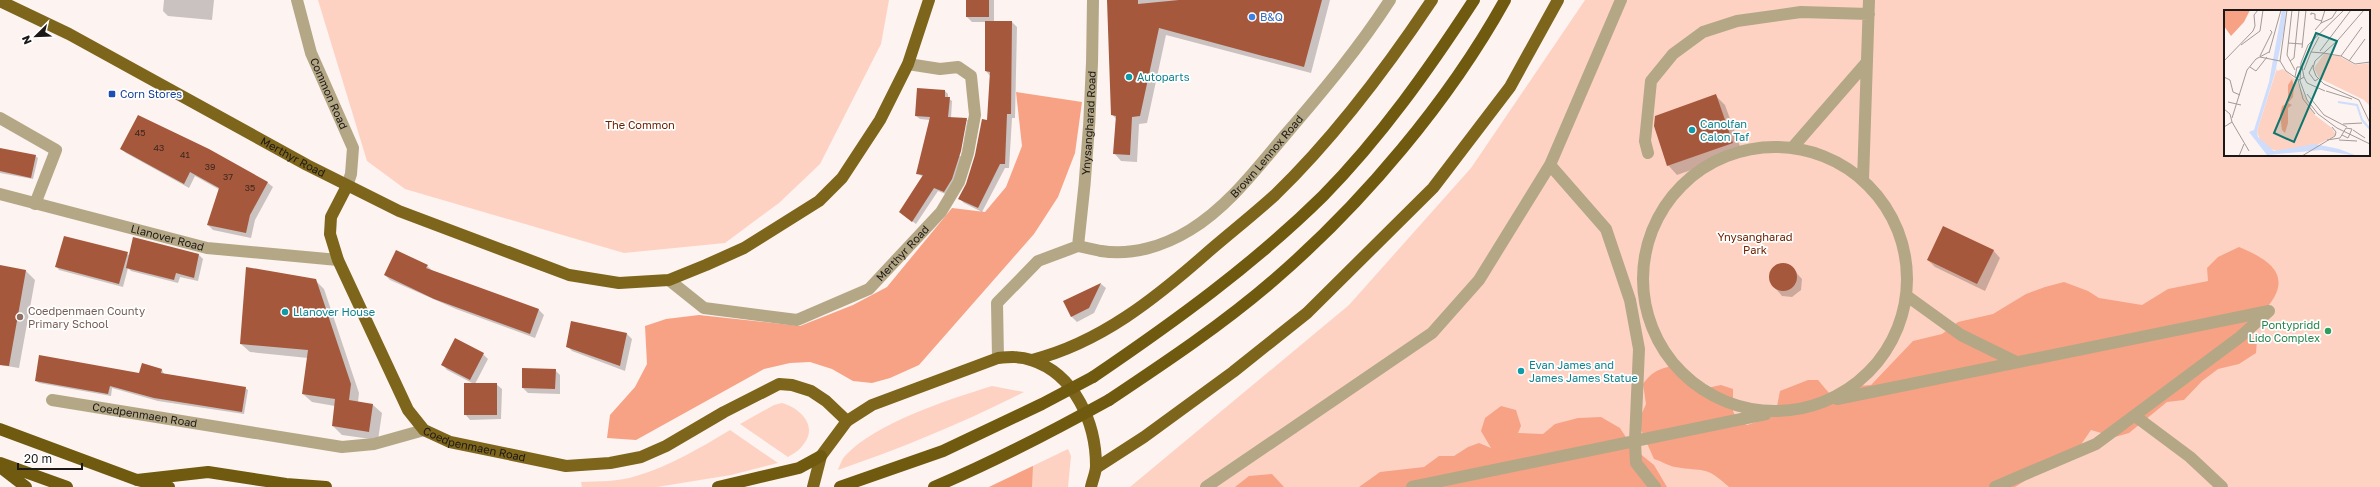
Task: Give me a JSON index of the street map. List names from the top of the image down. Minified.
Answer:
{"streets":{"main road":["Merthyr Road","Coedpenmaen Road"],"street":["Common Road","Ynysangharad Road","Brown Lennox Road","Llanover Road"]},"crossings":[["Common Road","Merthyr Road"],["Ynysangharad Road","Brown Lennox Road"]],"parks":["The Common","Ynysangharad Park"],"places":{"other":["B&Q","Autoparts","Canolfan Calon Taf","Llanover House","Coedpenmaen County Primary School","Pontypridd Lido Complex","Evan James and James James Statue"],"transit":["Corn Stores"]},"house_numbers":["45","43","41","39","37","35"],"scale_bar":"20 m","north":"bottom left"}
